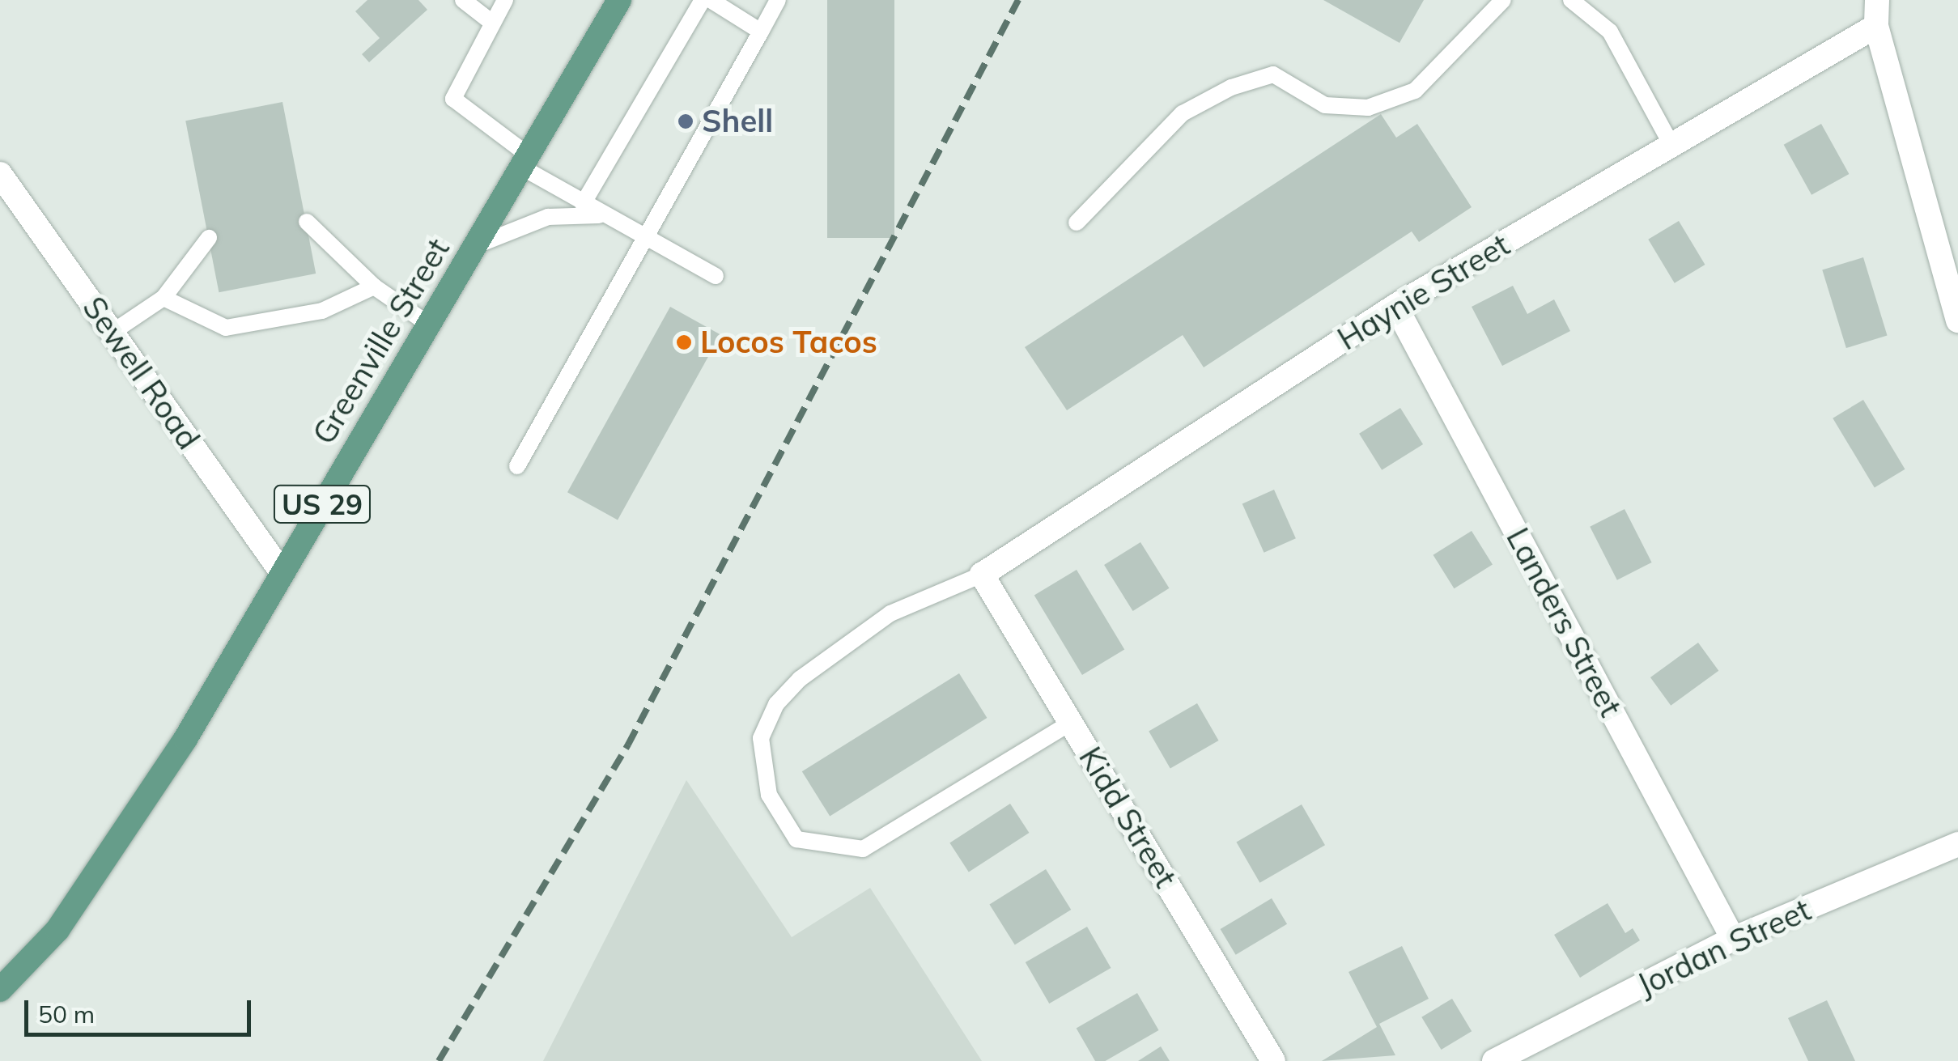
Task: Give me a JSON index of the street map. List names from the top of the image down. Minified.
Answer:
{"streets":{"main road":["Greenville Street","US 29"],"street":["Haynie Street","Sewell Road","Landers Street","Kidd Street","Jordan Street"]},"crossings":[["Haynie Street","Landers Street"],["Haynie Street","Kidd Street"],["Greenville Street","Sewell Road"],["Landers Street","Jordan Street"]],"places":["Shell","Locos Tacos"],"scale_bar":"50 m"}
